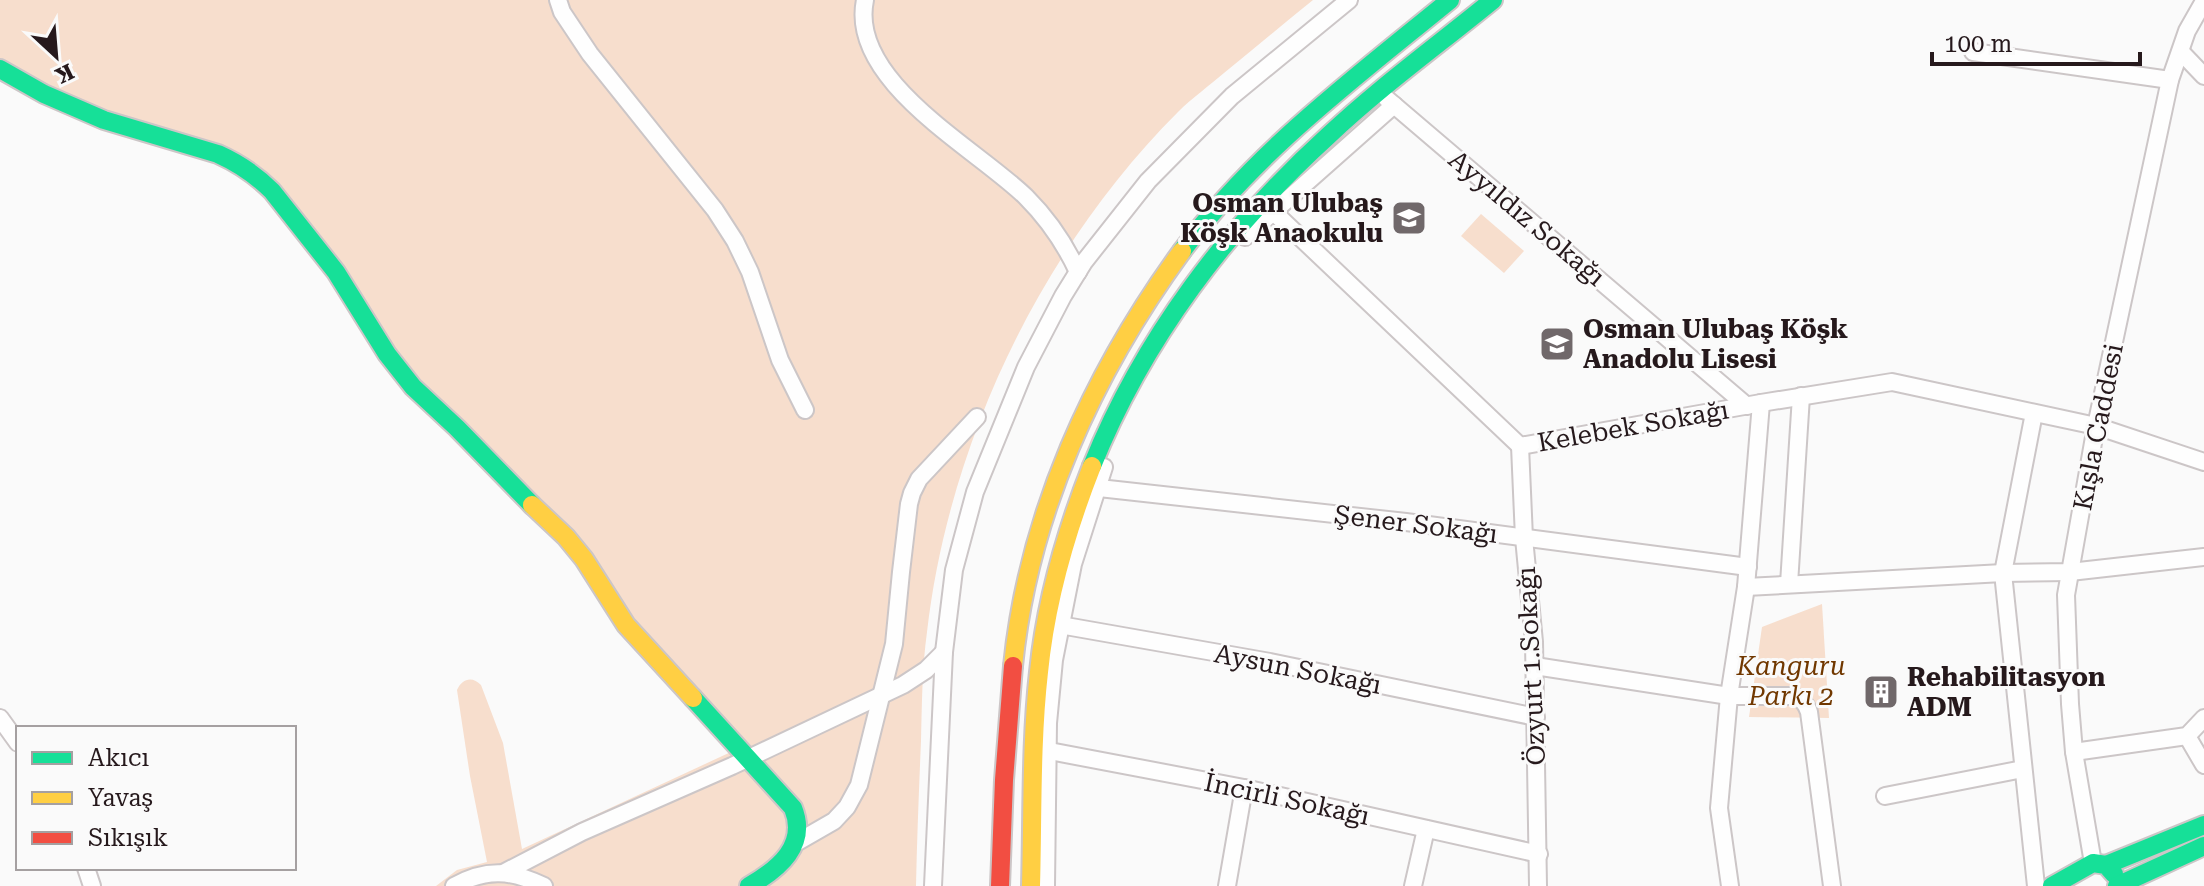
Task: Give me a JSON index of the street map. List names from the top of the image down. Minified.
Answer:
{"streets":{"street":["Ayyıldız Sokağı","Kelebek Sokağı","Kışla Caddesi","Şener Sokağı","Özyurt 1.Sokağı","Aysun Sokağı","İncirli Sokağı"]},"crossings":[["Ayyıldız Sokağı","Kelebek Sokağı"],["Kelebek Sokağı","Kışla Caddesi"],["Kelebek Sokağı","Özyurt 1.Sokağı"],["Şener Sokağı","Özyurt 1.Sokağı"],["Özyurt 1.Sokağı","Aysun Sokağı"],["Özyurt 1.Sokağı","İncirli Sokağı"]],"parks":["Kanguru Parkı 2"],"places":{"school or university":["Osman Ulubaş Köşk Anaokulu","Osman Ulubaş Köşk Anadolu Lisesi"],"building":["Rehabilitasyon ADM"]},"legend":["Akıcı","Yavaş","Sıkışık"],"scale_bar":"100 m","north":"bottom right"}
